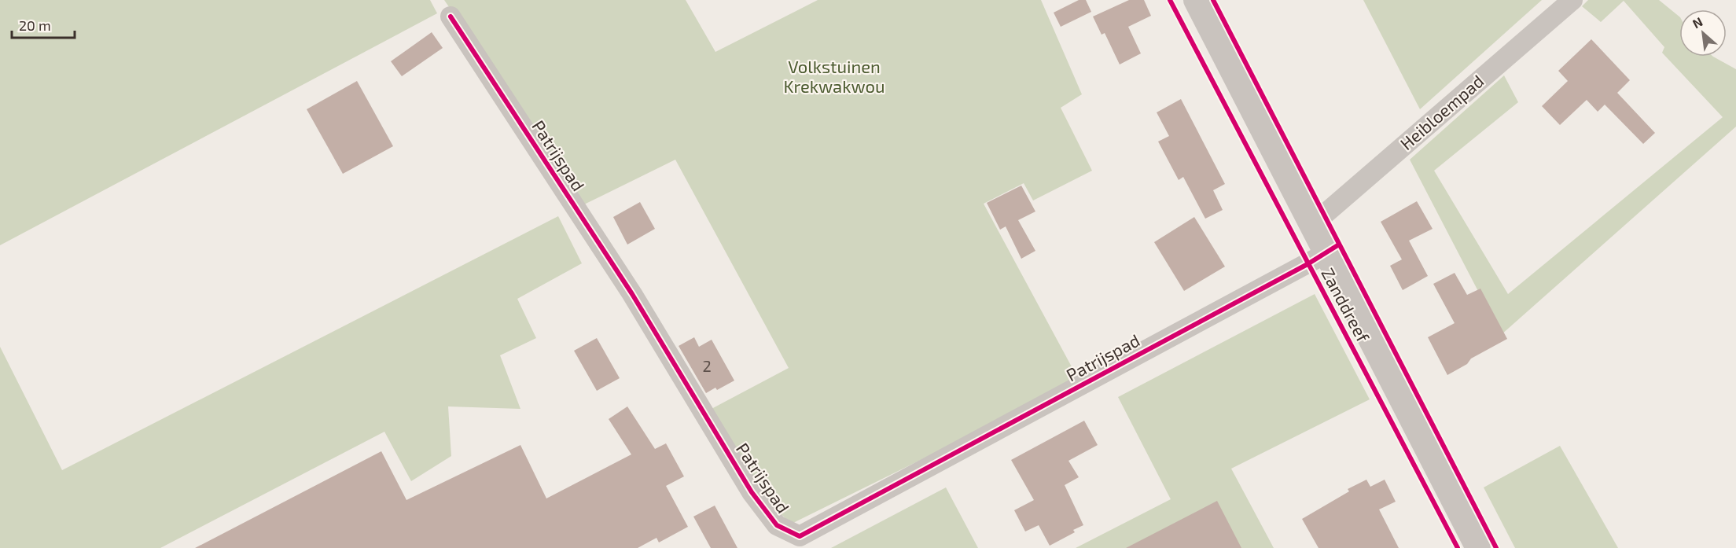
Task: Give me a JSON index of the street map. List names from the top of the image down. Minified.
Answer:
{"streets":{"street":["Heibloempad","Patrijspad","Zanddreef"]},"crossings":[["Heibloempad","Zanddreef"],["Patrijspad","Zanddreef"]],"parks":["Volkstuinen Krekwakwou"],"house_numbers":["2"],"scale_bar":"20 m","north":"top left"}
